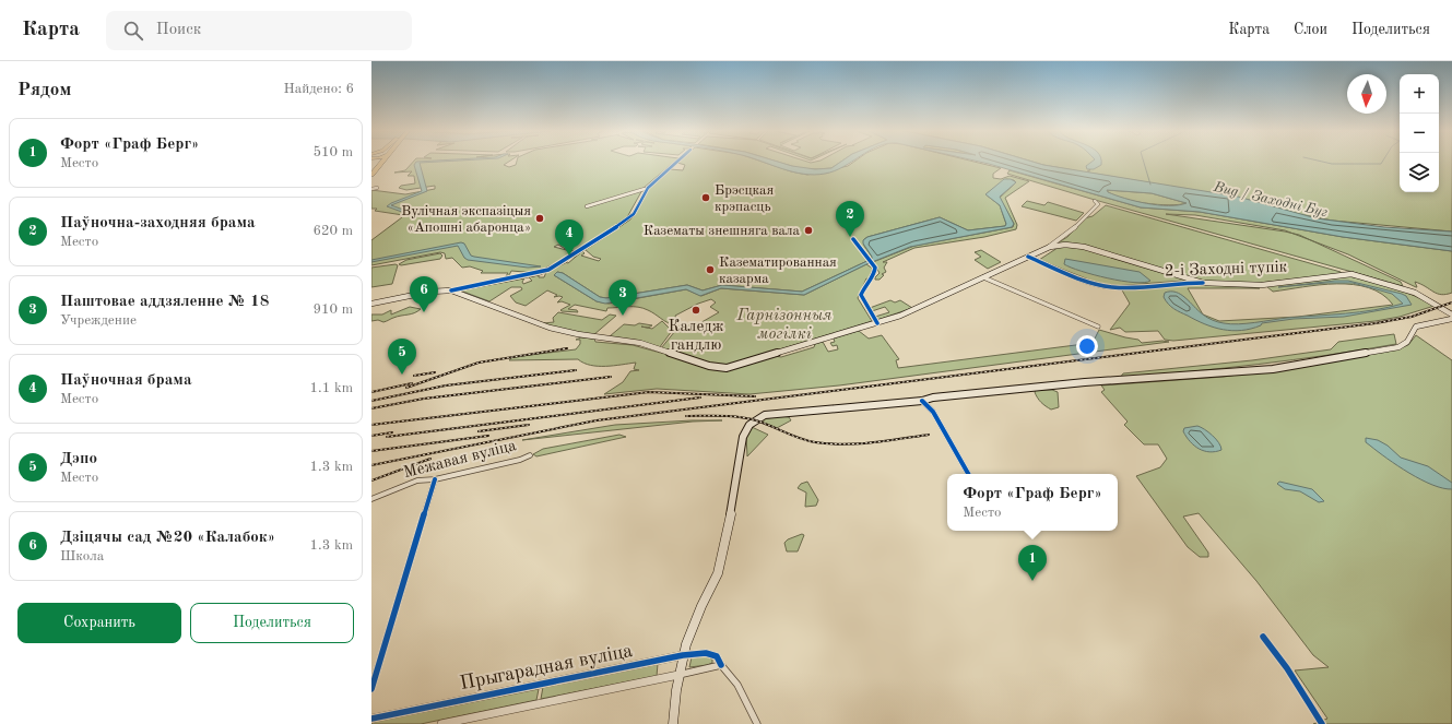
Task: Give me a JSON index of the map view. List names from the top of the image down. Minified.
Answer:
{"streets":{"main road":["2-і Заходні тупік"],"street":["Межавая вуліца","Прыгарадная вуліца"]},"water":["Bug / Заходні Буг"],"parks":["Гарнізонныя могілкі"],"places":["Брэсцкая крэпасць","Вулічная экспазіцыя «Апошні абаронца»","Казематы знешняга вала","Казематированная казарма","Каледж гандлю"],"north":"bottom","page":{"header":"Карта","search":"Поиск","nav":["Карта","Слои","Поделиться"],"heading":["Рядом","Найдено: 6"],"map_buttons":["+","−"],"list":[{"mark":"1","name":"Форт «Граф Берг»","note":"Место","value":"510 m"},{"mark":"2","name":"Паўночна-заходняя брама","note":"Место","value":"620 m"},{"mark":"3","name":"Паштовае аддзяленне № 18","note":"Учреждение","value":"910 m"},{"mark":"4","name":"Паўночная брама","note":"Место","value":"1.1 km"},{"mark":"5","name":"Дэпо","note":"Место","value":"1.3 km"},{"mark":"6","name":"Дзіцячы сад №20 «Калабок»","note":"Школа","value":"1.3 km"}],"pins":["2","4","6","3","5","1"],"popup":["Форт «Граф Берг»","Место"],"buttons":["Сохранить","Поделиться"]}}
